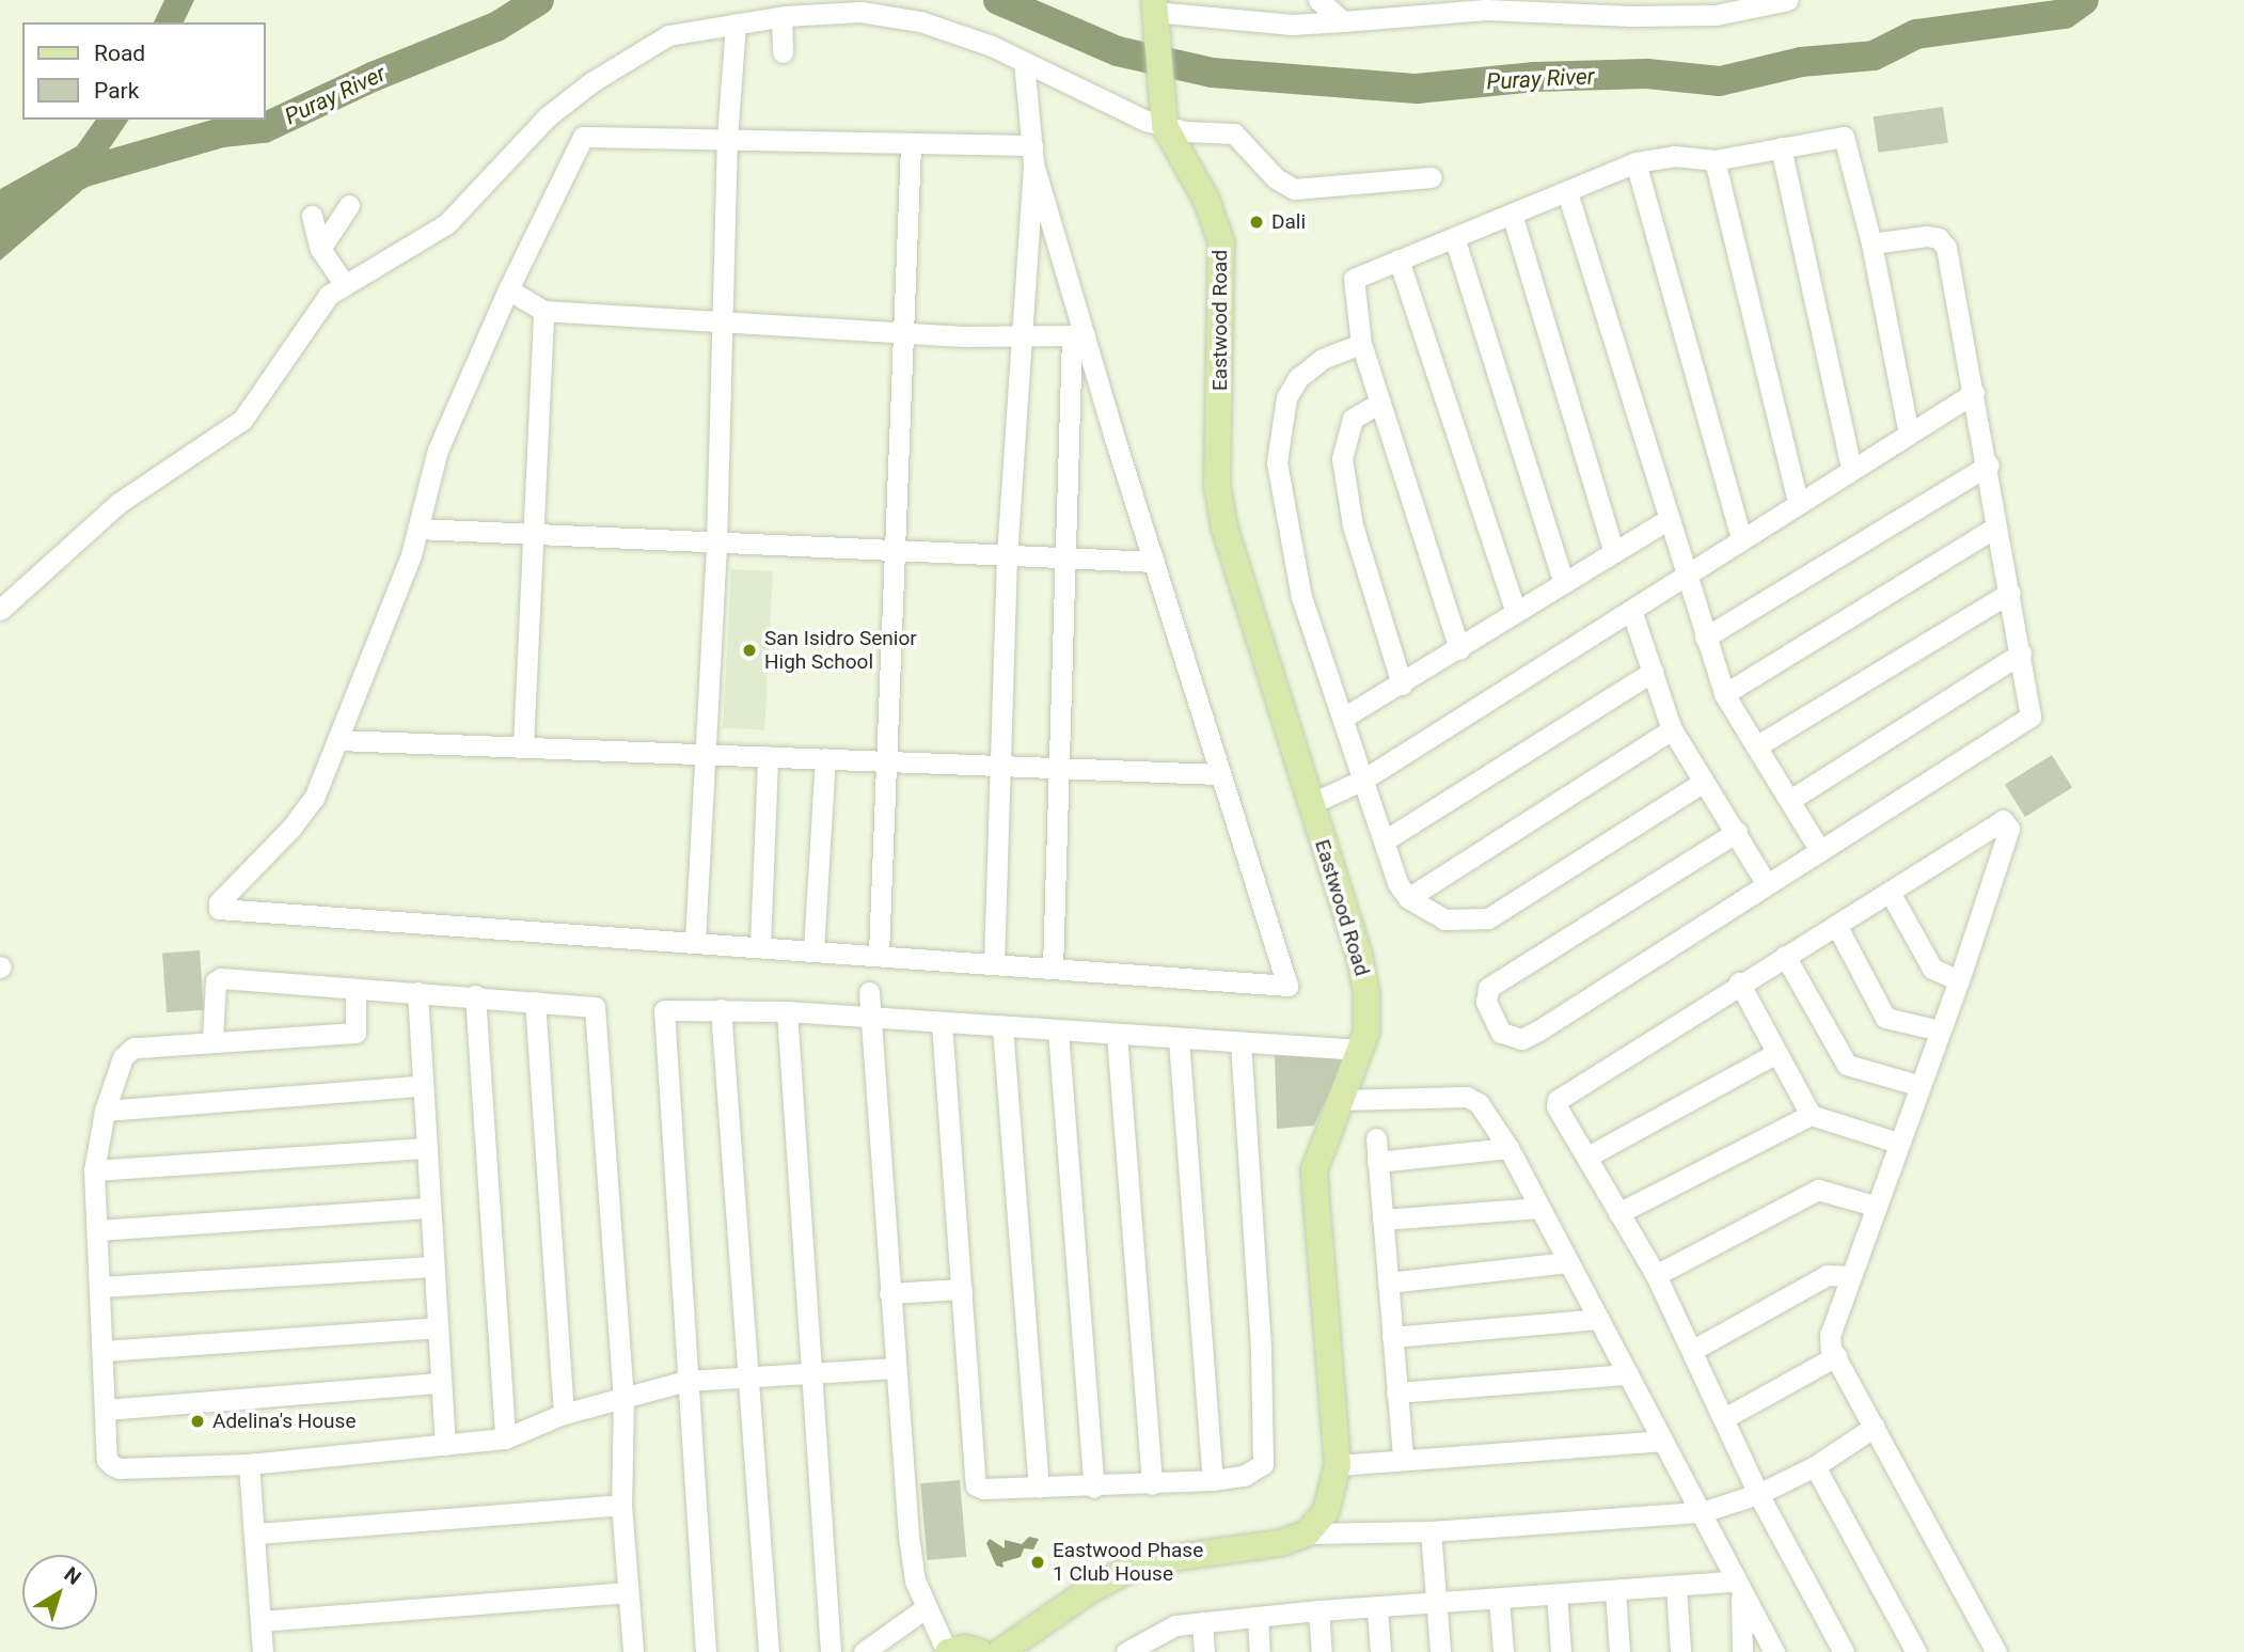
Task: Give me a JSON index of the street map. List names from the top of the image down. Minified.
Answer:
{"streets":{"main road":["Eastwood Road"]},"water":["Puray River"],"places":["Dali","San Isidro Senior High School","Adelina's House","Eastwood Phase 1 Club House"],"legend":["Road","Park"],"north":"top right"}
